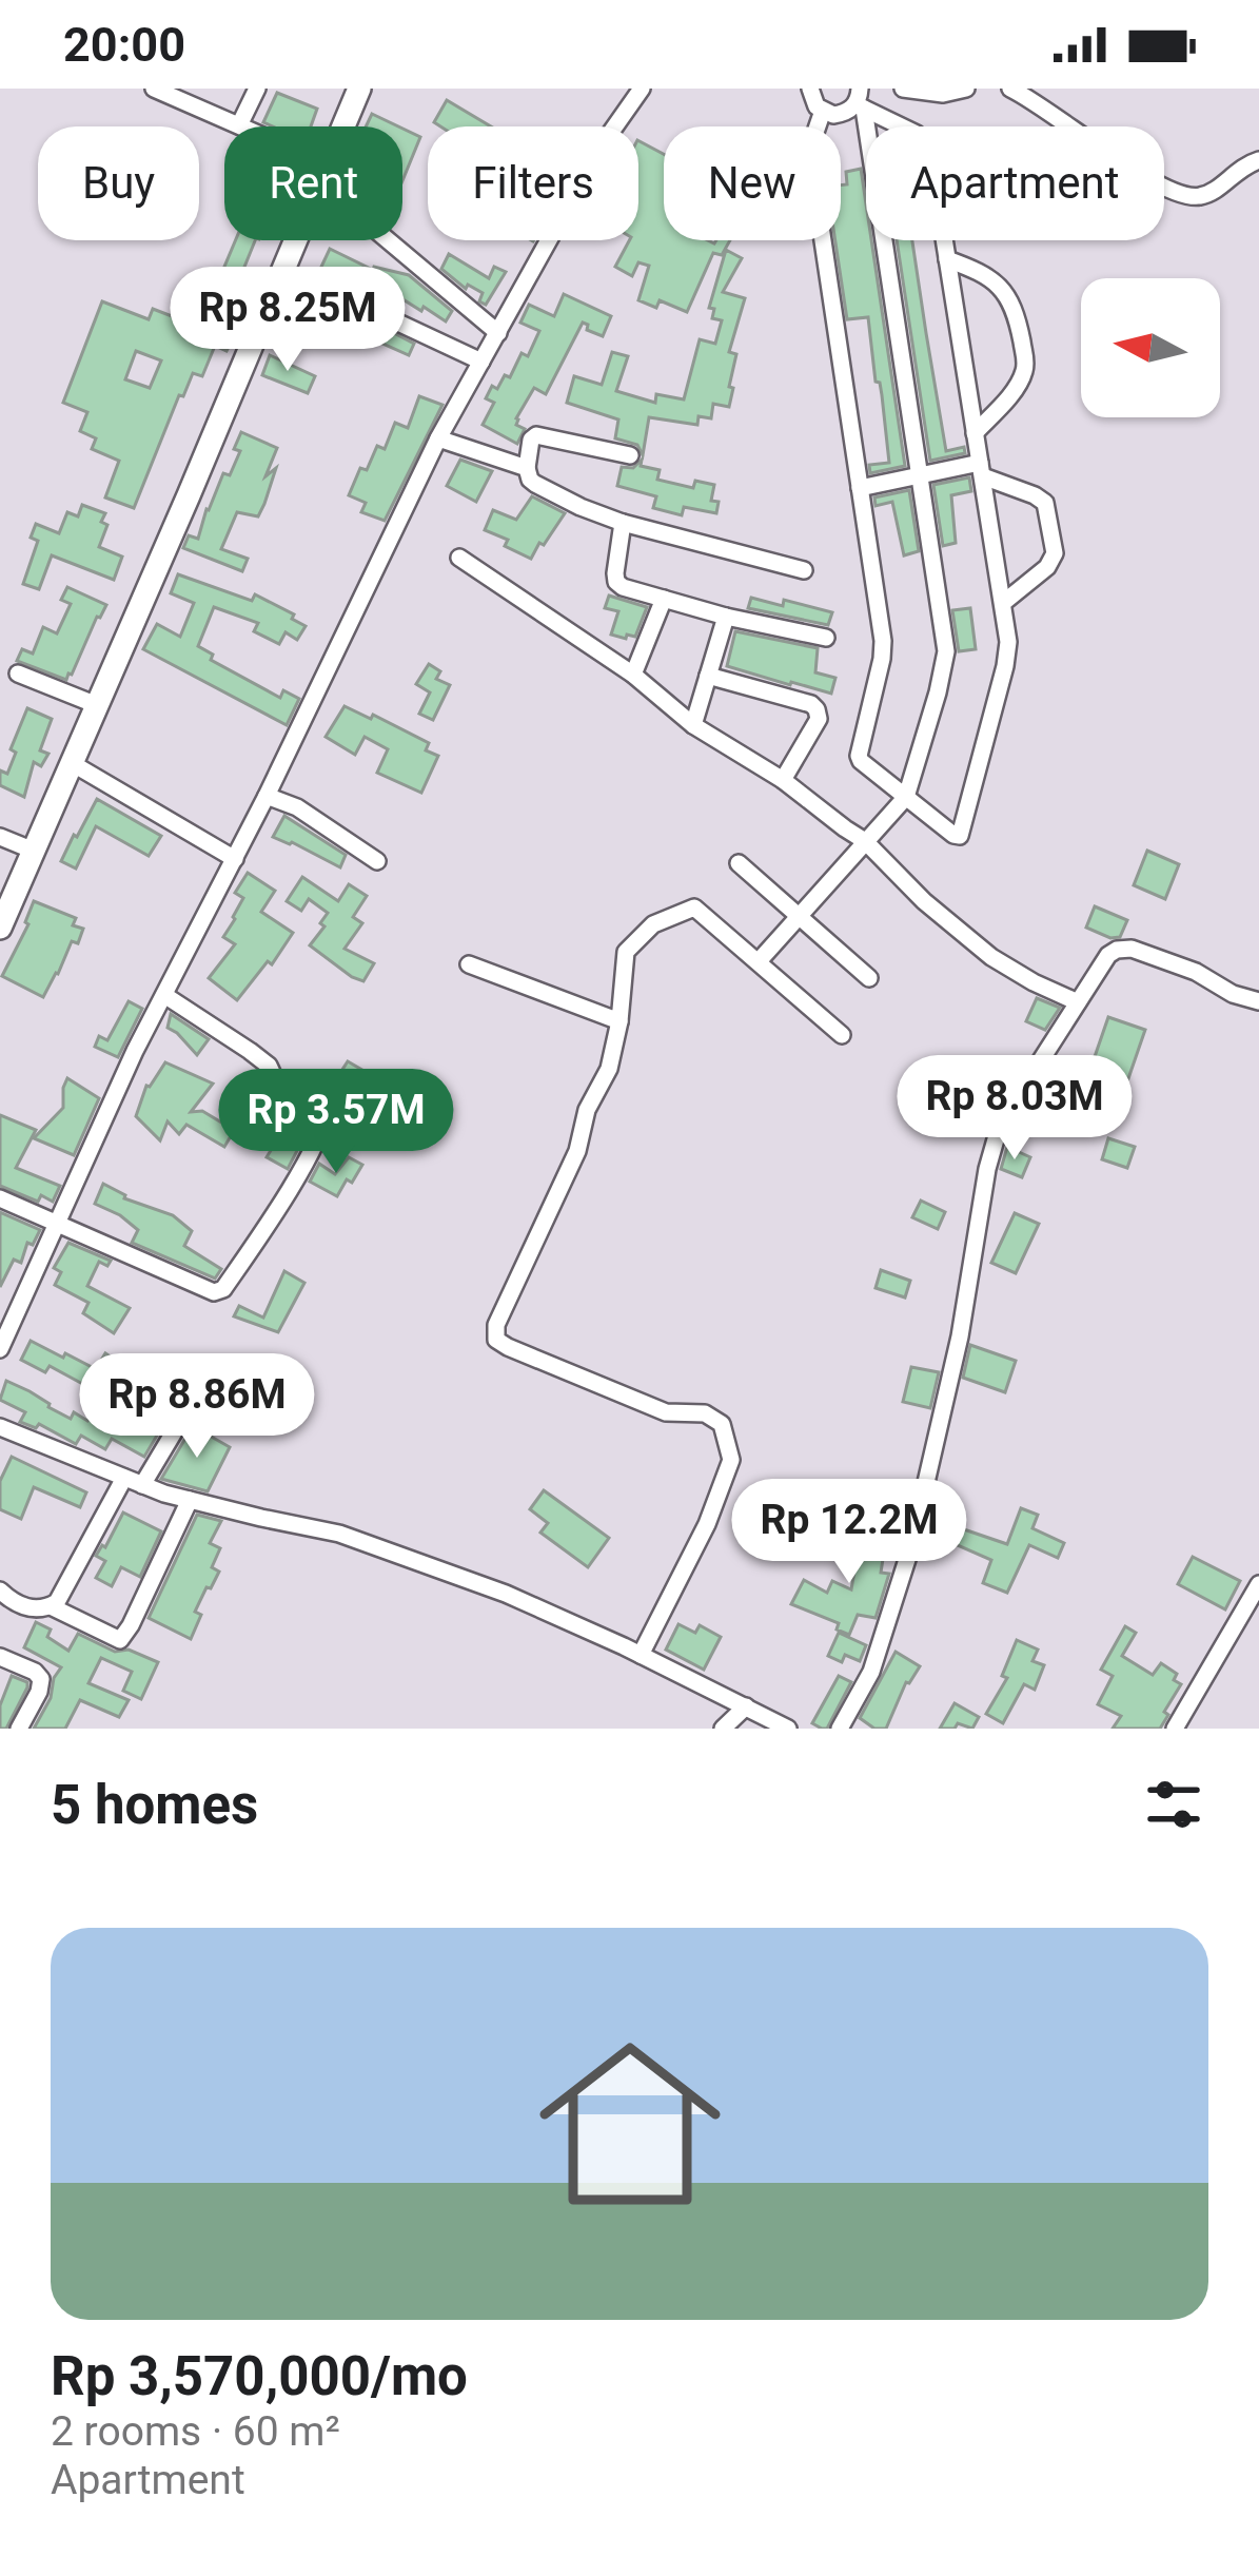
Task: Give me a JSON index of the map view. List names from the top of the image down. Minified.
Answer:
{"north":"left","page":{"status":"20:00","chip":["Buy","Rent","Filters","New","Apartment"],"price":["Rp 8.25M","Rp 8.03M","Rp 3.57M","Rp 8.86M","Rp 12.2M"],"heading":"5 homes","list":[{"name":"Rp 3,570,000/mo","note":"2 rooms · 60 m² · Apartment"}]}}
